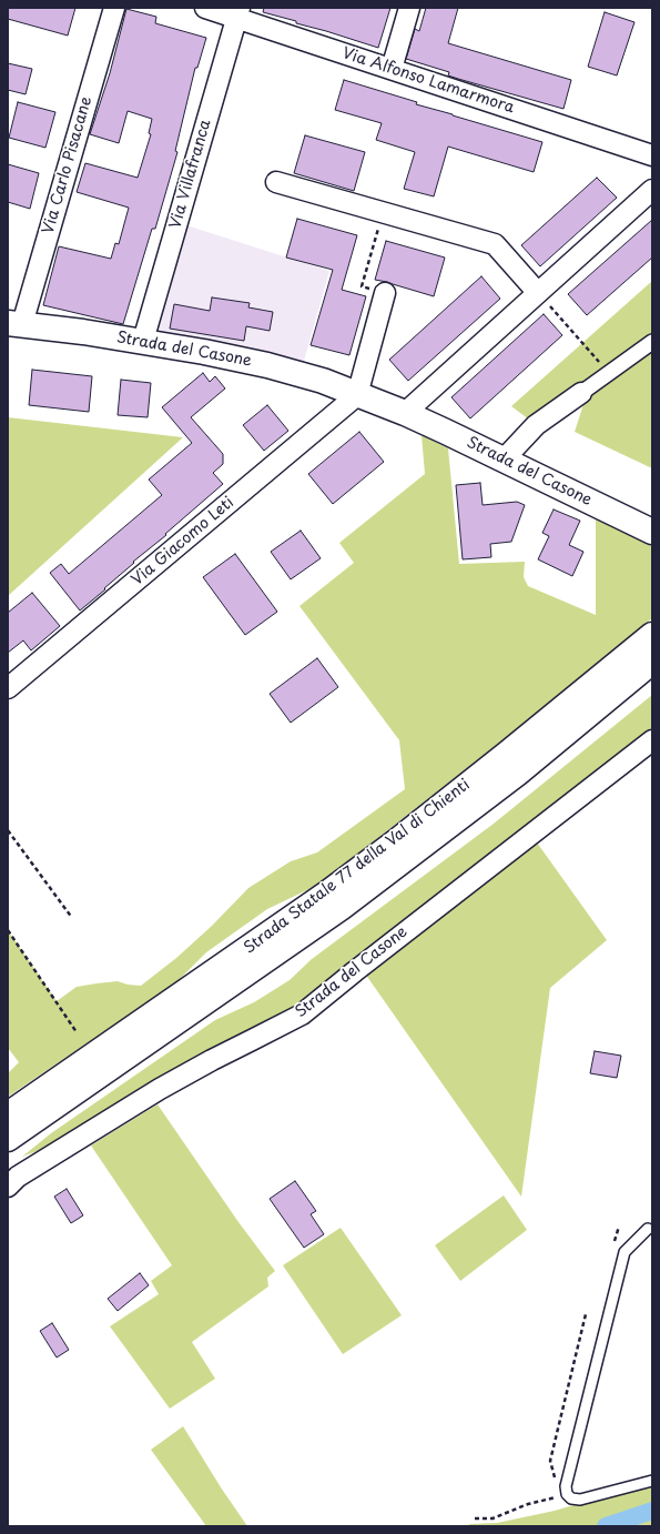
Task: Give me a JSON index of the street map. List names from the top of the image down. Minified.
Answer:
{"streets":{"main road":["Strada del Casone","Strada Statale 77 della Val di Chienti"],"street":["Via Alfonso Lamarmora","Via Carlo Pisacane","Via Villafranca","Via Giacomo Leti"]},"crossings":[["Via Alfonso Lamarmora","Via Villafranca"],["Via Carlo Pisacane","Strada del Casone"],["Via Villafranca","Strada del Casone"],["Strada del Casone","Via Giacomo Leti"]]}
